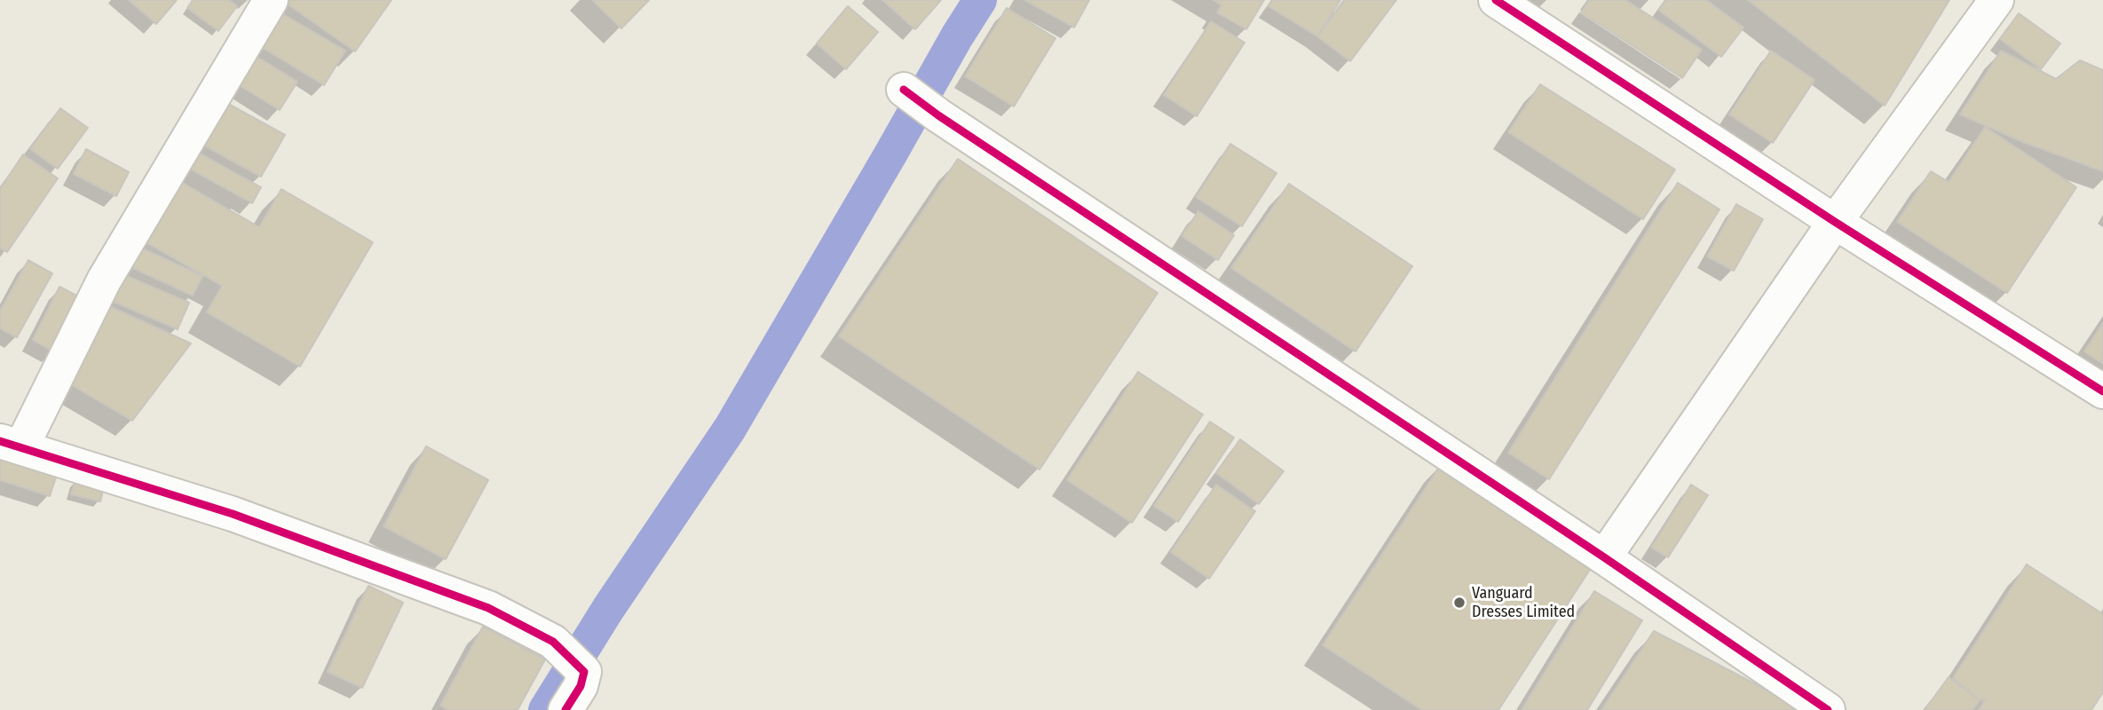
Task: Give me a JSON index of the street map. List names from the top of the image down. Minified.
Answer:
{"places":["Vanguard Dresses Limited"]}
